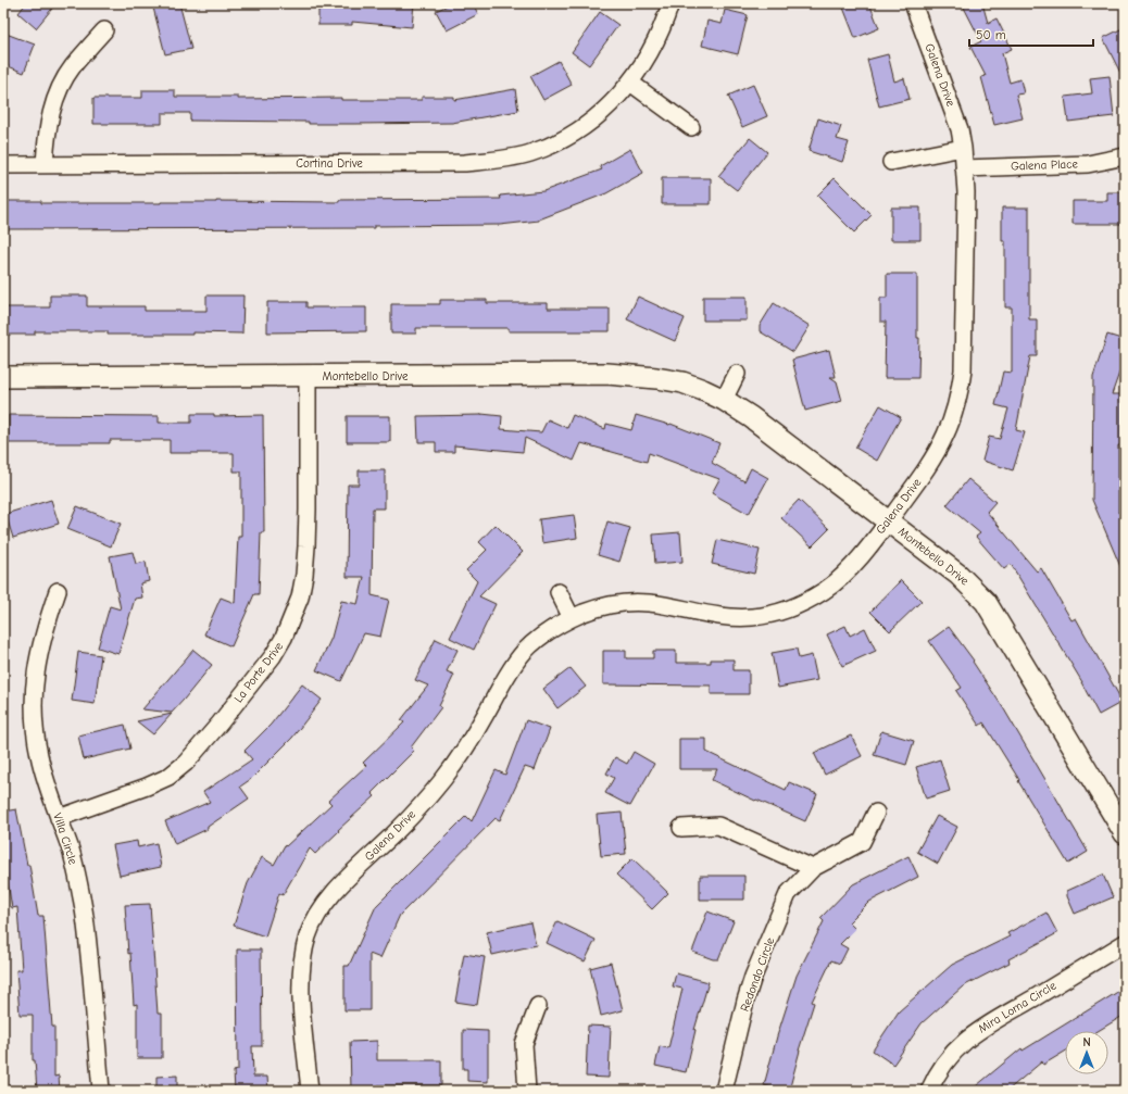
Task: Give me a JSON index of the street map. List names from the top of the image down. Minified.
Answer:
{"streets":{"street":["Galena Drive","Cortina Drive","Galena Place","Montebello Drive","La Porte Drive","Villa Circle","Redondo Circle","Mira Loma Circle"]},"crossings":[["Galena Drive","Galena Place"],["Galena Drive","Montebello Drive"],["Montebello Drive","La Porte Drive"],["La Porte Drive","Villa Circle"]],"scale_bar":"50 m","north":"top"}
